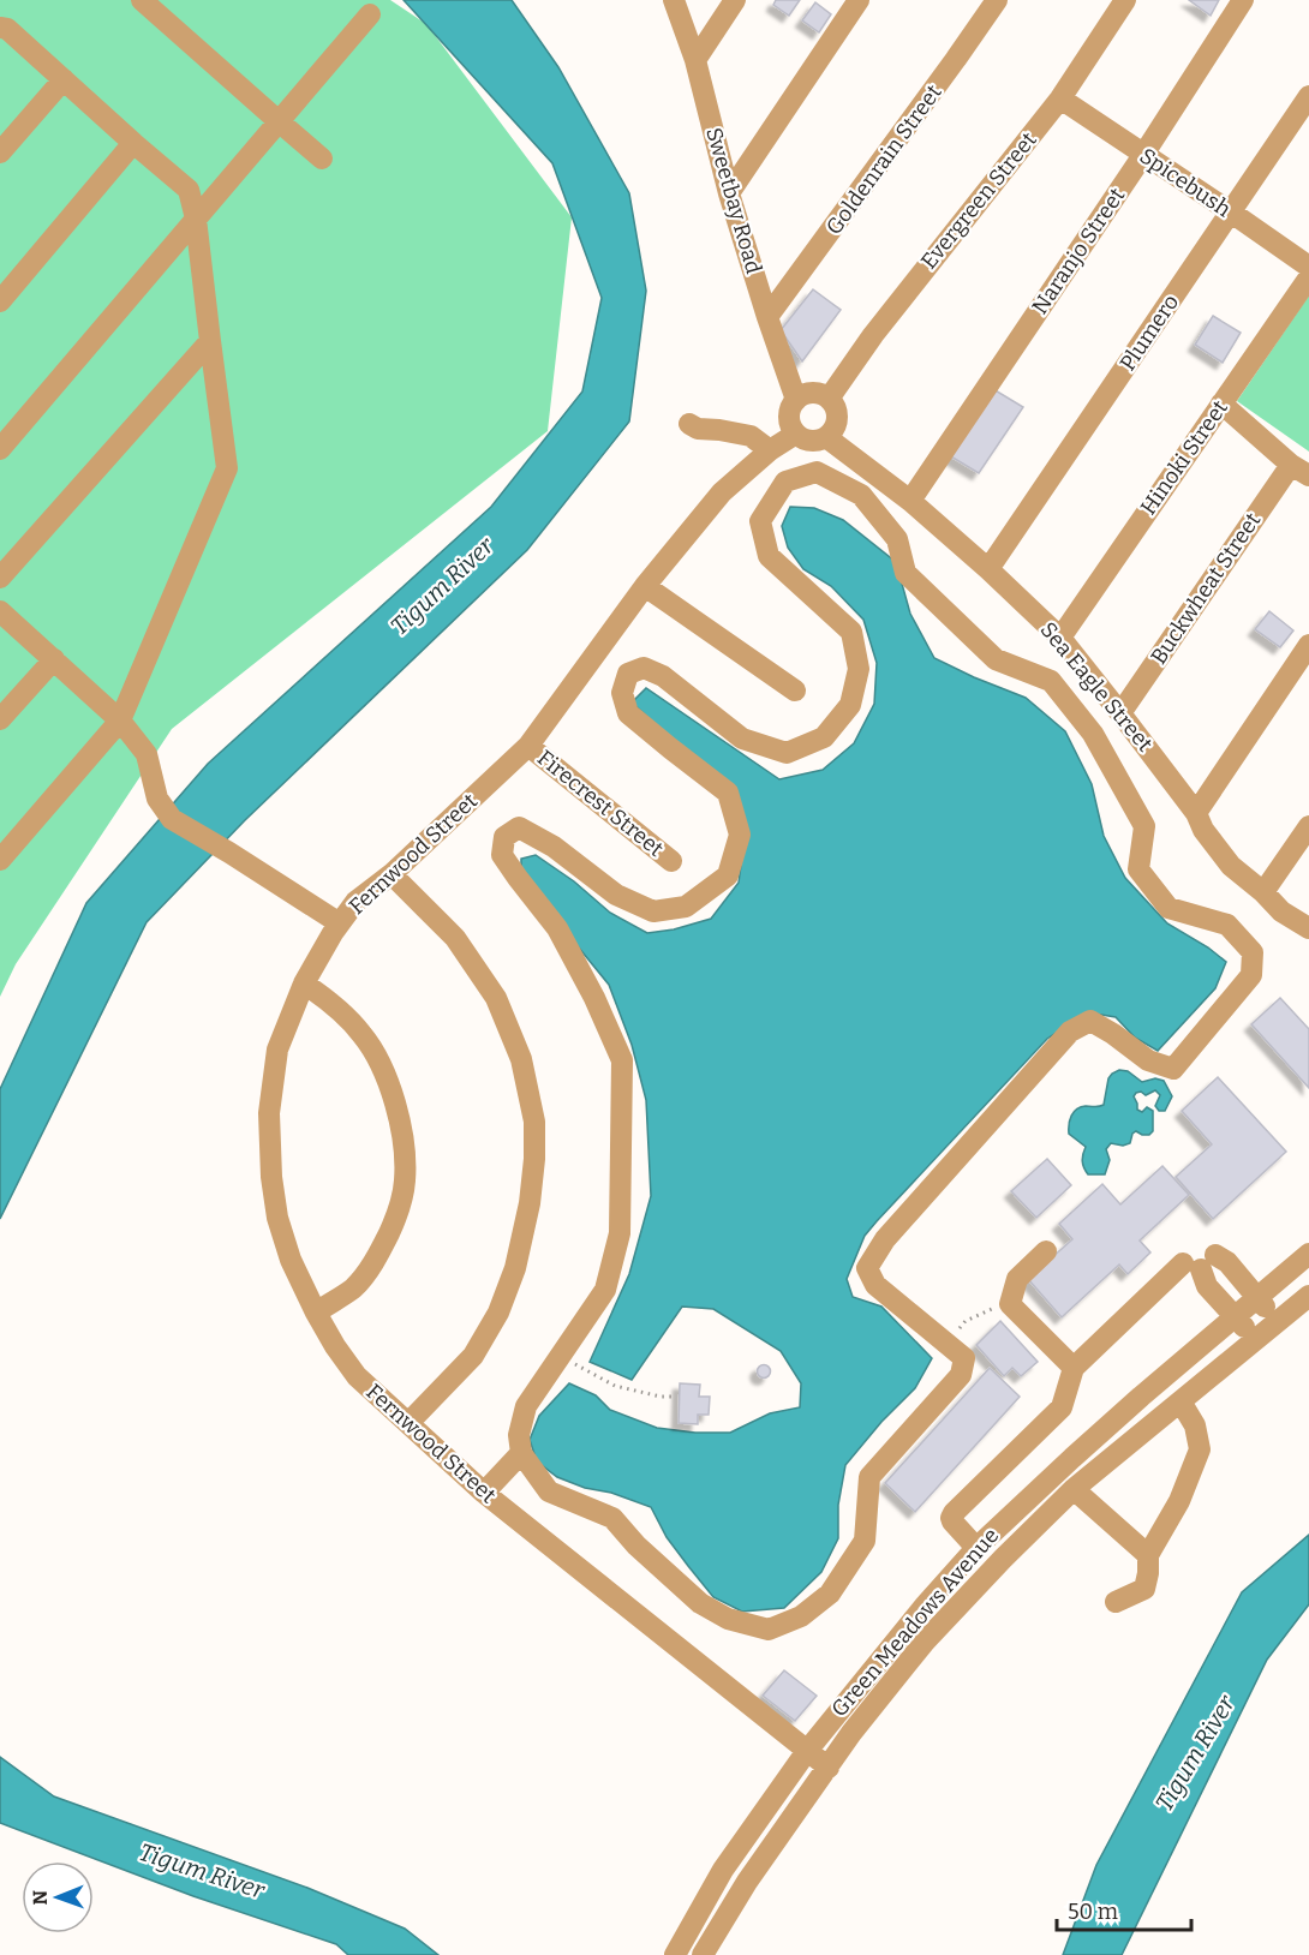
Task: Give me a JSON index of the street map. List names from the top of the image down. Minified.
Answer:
{"streets":{"street":["Goldenrain Street","Spicebush","Sweetbay Road","Evergreen Street","Naranjo Street","Plumero","Hinoki Street","Buckwheat Street","Sea Eagle Street","Firecrest Street","Fernwood Street","Green Meadows Avenue"]},"crossings":[["Goldenrain Street","Sweetbay Road"],["Spicebush","Evergreen Street"],["Spicebush","Naranjo Street"],["Spicebush","Plumero"],["Sweetbay Road","Evergreen Street"],["Sweetbay Road","Sea Eagle Street"],["Sweetbay Road","Fernwood Street"],["Evergreen Street","Sea Eagle Street"],["Evergreen Street","Fernwood Street"],["Naranjo Street","Sea Eagle Street"],["Plumero","Sea Eagle Street"],["Hinoki Street","Sea Eagle Street"],["Buckwheat Street","Sea Eagle Street"],["Sea Eagle Street","Fernwood Street"],["Firecrest Street","Fernwood Street"],["Fernwood Street","Green Meadows Avenue"]],"water":["Tigum River"],"scale_bar":"50 m","north":"left"}
